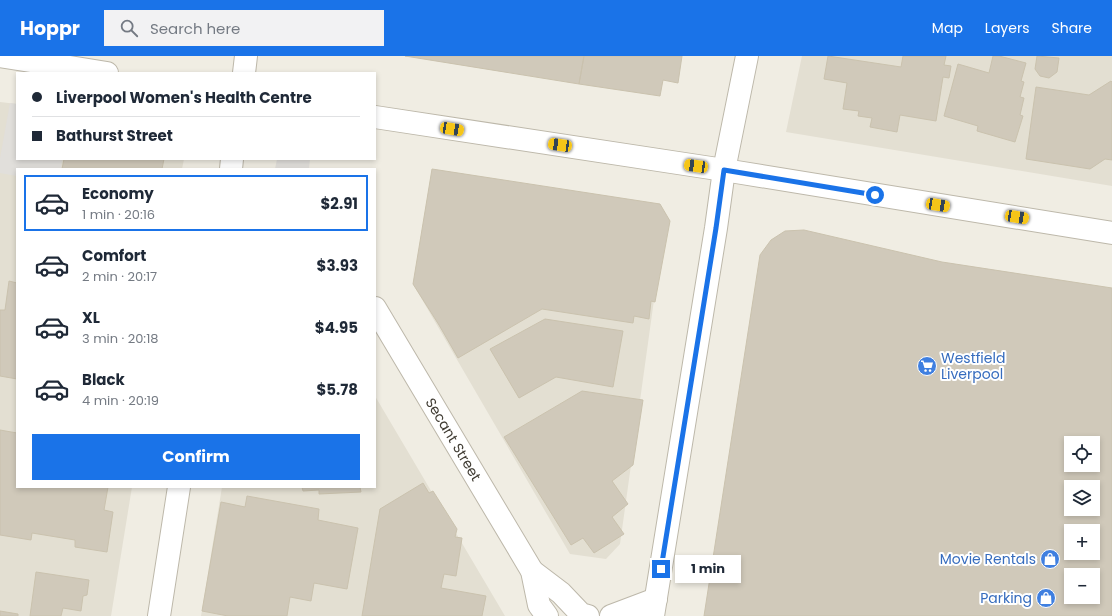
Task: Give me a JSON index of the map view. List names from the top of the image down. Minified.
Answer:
{"streets":{"street":["Secant Street"]},"places":{"supermarket":["Westfield Liverpool"],"shop":["Movie Rentals","Parking"]},"page":{"header":"Hoppr","search":"Search here","nav":["Map","Layers","Share"],"banner":["Liverpool Women's Health Centre","Bathurst Street"],"list":[{"name":"Economy","note":"1 min · 20:16","value":"$2.91"},{"name":"Comfort","note":"2 min · 20:17","value":"$3.93"},{"name":"XL","note":"3 min · 20:18","value":"$4.95"},{"name":"Black","note":"4 min · 20:19","value":"$5.78"}],"buttons":"Confirm","map_buttons":["+","−"],"bubble":"1 min"}}
